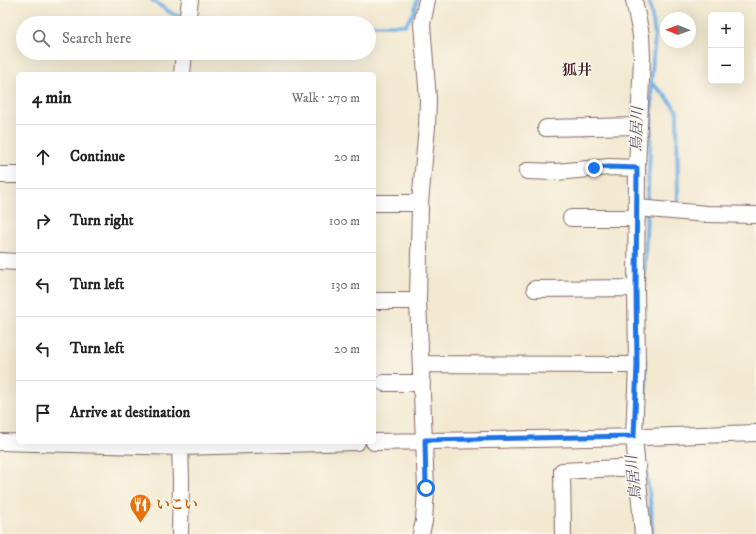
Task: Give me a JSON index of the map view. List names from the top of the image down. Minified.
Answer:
{"districts":["狐井"],"water":["鳥居川"],"places":{"restaurant":["いこい"]},"north":"left","page":{"map_buttons":["+","−"],"search":"Search here","heading":["4 min","Walk · 270 m"],"list":[["Continue","20 m"],["Turn right","100 m"],["Turn left","130 m"],["Turn left","20 m"],"Arrive at destination"]}}
